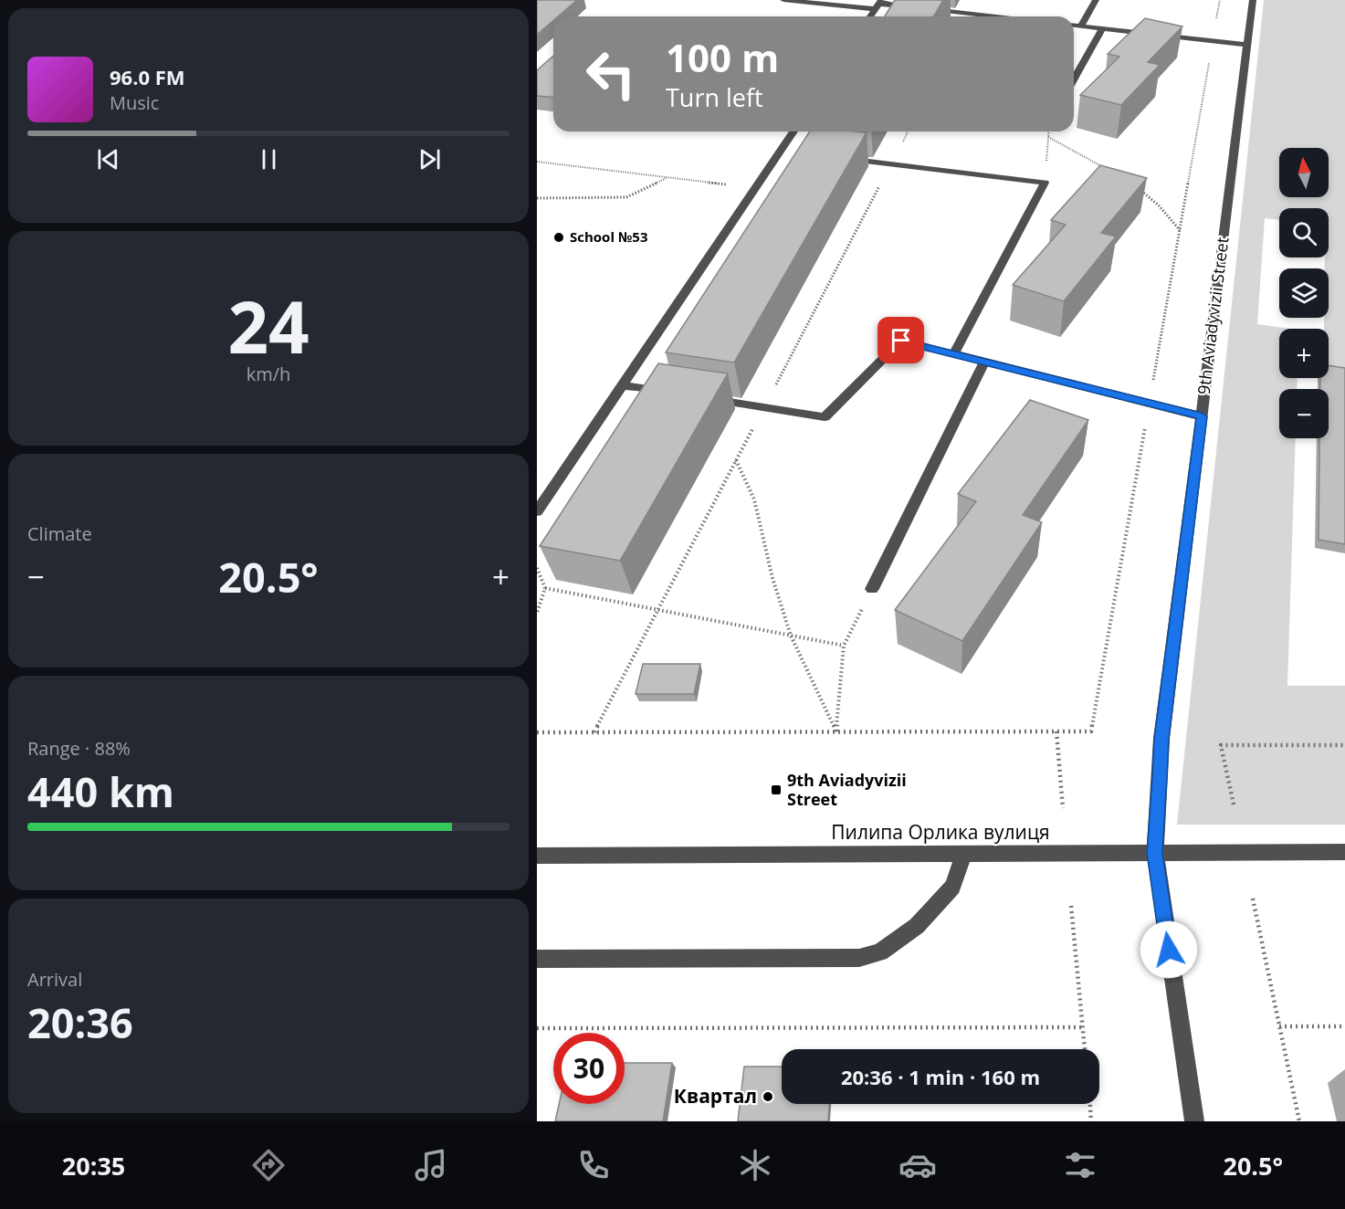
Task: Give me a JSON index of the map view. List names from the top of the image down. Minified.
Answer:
{"streets":{"street":["9th Aviadyvizii Street","Пилипа Орлика вулиця"]},"crossings":[["9th Aviadyvizii Street","Пилипа Орлика вулиця"]],"places":{"other":["School №53","Квартал"],"transit":["9th Aviadyvizii Street"]},"north":"top","page":{"turn":["100 m","Turn left"],"song":["96.0 FM","Music"],"map_buttons":["+","−"],"tile":[["24","km/h"],"Climate",["Range · 88%","440 km"],["Arrival","20:36"]],"heat":["−","20.5°","+"],"limit":"30","trip":"20:36 · 1 min · 160 m","tabs":["20:35","20.5°"]}}
